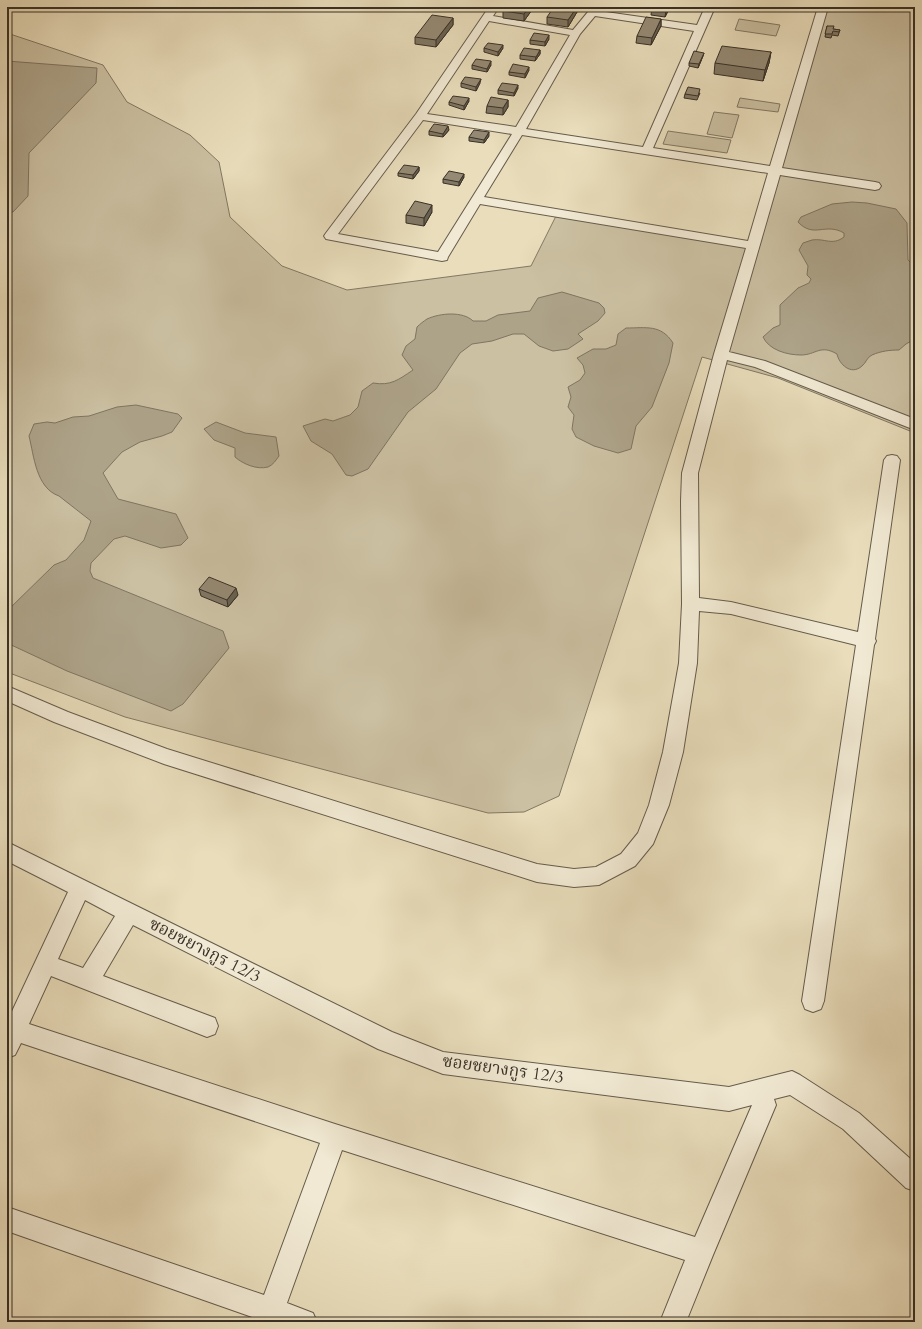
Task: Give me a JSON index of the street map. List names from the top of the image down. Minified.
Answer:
{"streets":{"street":["ซอยชยางกูร 12/3"]}}
